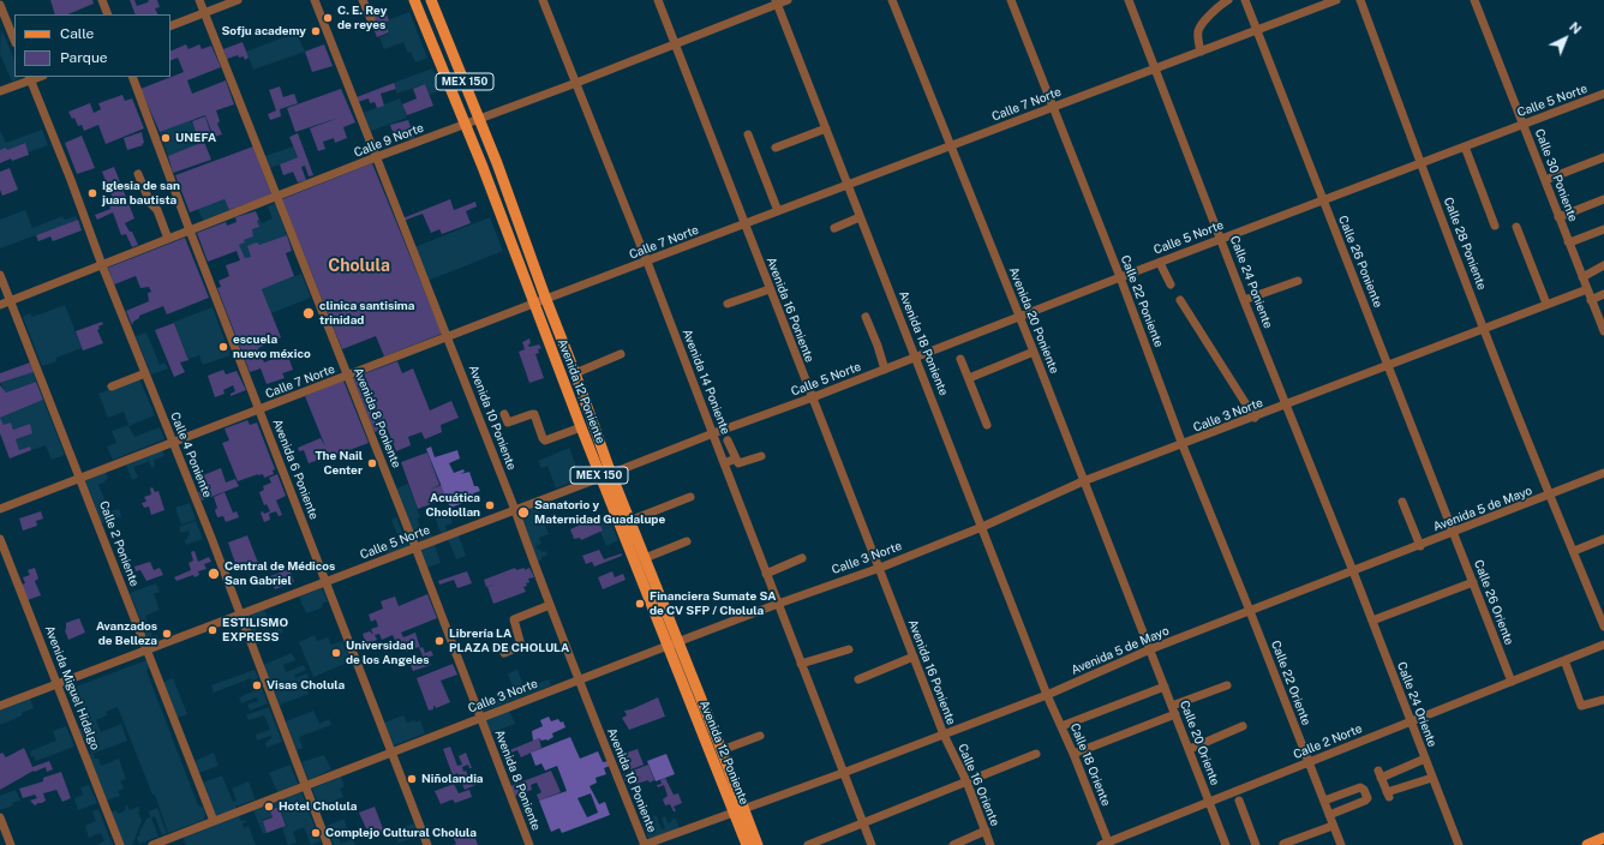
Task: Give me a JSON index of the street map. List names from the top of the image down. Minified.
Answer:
{"streets":{"main road":["MEX 150","Avenida 12 Poniente"],"street":["Calle 5 Norte","Calle 7 Norte","Calle 9 Norte","Calle 30 Poniente","Calle 28 Poniente","Calle 26 Poniente","Calle 24 Poniente","Calle 22 Poniente","Avenida 16 Poniente","Avenida 20 Poniente","Avenida 18 Poniente","Avenida 14 Poniente","Calle 3 Norte","Avenida 8 Poniente","Avenida 10 Poniente","Calle 4 Poniente","Avenida 6 Poniente","Avenida 5 de Mayo","Calle 2 Poniente","Calle 26 Oriente","Calle 22 Oriente","Avenida Miguel Hidalgo","Calle 24 Oriente","Calle 2 Norte","Calle 20 Oriente","Calle 18 Oriente","Calle 16 Oriente"]},"crossings":[["Calle 5 Norte","Calle 30 Poniente"],["Calle 5 Norte","Calle 28 Poniente"],["Calle 5 Norte","Calle 26 Poniente"],["Calle 5 Norte","Calle 24 Poniente"],["Calle 5 Norte","Calle 22 Poniente"],["Calle 5 Norte","Avenida 16 Poniente"],["Calle 5 Norte","Avenida 20 Poniente"],["Calle 5 Norte","Avenida 18 Poniente"],["Calle 5 Norte","Avenida 14 Poniente"],["Calle 5 Norte","Avenida 12 Poniente"],["Calle 5 Norte","Avenida 8 Poniente"],["Calle 5 Norte","Avenida 10 Poniente"],["Calle 5 Norte","Calle 4 Poniente"],["Calle 5 Norte","Avenida 6 Poniente"],["Calle 5 Norte","Calle 2 Poniente"],["Calle 5 Norte","Avenida Miguel Hidalgo"],["Calle 7 Norte","Calle 26 Poniente"],["Calle 7 Norte","Calle 24 Poniente"],["Calle 7 Norte","Calle 22 Poniente"],["Calle 7 Norte","Avenida 16 Poniente"],["Calle 7 Norte","Avenida 20 Poniente"],["Calle 7 Norte","Avenida 18 Poniente"],["Calle 7 Norte","Avenida 14 Poniente"],["Calle 7 Norte","Avenida 12 Poniente"],["Calle 7 Norte","Avenida 8 Poniente"],["Calle 7 Norte","Avenida 10 Poniente"],["Calle 7 Norte","Calle 4 Poniente"],["Calle 7 Norte","Avenida 6 Poniente"],["Calle 7 Norte","Calle 2 Poniente"],["Calle 9 Norte","Avenida 16 Poniente"],["Calle 9 Norte","Avenida 18 Poniente"],["Calle 9 Norte","Avenida 14 Poniente"],["Calle 9 Norte","Avenida 12 Poniente"],["Calle 9 Norte","Avenida 8 Poniente"],["Calle 9 Norte","Avenida 10 Poniente"],["Calle 9 Norte","Calle 4 Poniente"],["Calle 9 Norte","Avenida 6 Poniente"],["Calle 9 Norte","Calle 2 Poniente"],["Calle 30 Poniente","Calle 3 Norte"],["Calle 28 Poniente","Calle 3 Norte"],["Calle 28 Poniente","Avenida 5 de Mayo"],["Calle 26 Poniente","Calle 3 Norte"],["Calle 26 Poniente","Avenida 5 de Mayo"],["Calle 26 Poniente","Calle 26 Oriente"],["Calle 24 Poniente","Calle 3 Norte"],["Calle 24 Poniente","Avenida 5 de Mayo"],["Calle 24 Poniente","Calle 24 Oriente"],["Calle 22 Poniente","Calle 3 Norte"],["Calle 22 Poniente","Avenida 5 de Mayo"],["Calle 22 Poniente","Calle 22 Oriente"],["Avenida 16 Poniente","Calle 3 Norte"],["Avenida 16 Poniente","Avenida 5 de Mayo"],["Avenida 16 Poniente","Calle 16 Oriente"],["Avenida 20 Poniente","Calle 3 Norte"],["Avenida 20 Poniente","Avenida 5 de Mayo"],["Avenida 20 Poniente","Calle 20 Oriente"],["Avenida 18 Poniente","Calle 3 Norte"],["Avenida 18 Poniente","Avenida 5 de Mayo"],["Avenida 18 Poniente","Calle 18 Oriente"],["Avenida 14 Poniente","Calle 3 Norte"],["Avenida 14 Poniente","Avenida 5 de Mayo"],["Avenida 12 Poniente","Calle 3 Norte"],["Avenida 12 Poniente","Avenida 5 de Mayo"],["Calle 3 Norte","Avenida 8 Poniente"],["Calle 3 Norte","Avenida 10 Poniente"],["Calle 3 Norte","Calle 4 Poniente"],["Calle 3 Norte","Avenida 6 Poniente"],["Calle 3 Norte","Calle 2 Poniente"],["Avenida 10 Poniente","Avenida 5 de Mayo"],["Avenida 5 de Mayo","Calle 26 Oriente"],["Avenida 5 de Mayo","Calle 22 Oriente"],["Avenida 5 de Mayo","Calle 24 Oriente"],["Avenida 5 de Mayo","Calle 20 Oriente"],["Avenida 5 de Mayo","Calle 18 Oriente"],["Avenida 5 de Mayo","Calle 16 Oriente"],["Calle 26 Oriente","Calle 2 Norte"],["Calle 22 Oriente","Calle 2 Norte"],["Calle 24 Oriente","Calle 2 Norte"],["Calle 2 Norte","Calle 20 Oriente"],["Calle 2 Norte","Calle 18 Oriente"]],"districts":["Cholula"],"places":["C. E. Rey de reyes","Sofju academy","UNEFA","Iglesia de san juan bautista","clinica santisima trinidad","escuela nuevo méxico","The Nail Center","Acuática Cholollan","Sanatorio y Maternidad Guadalupe","Central de Médicos San Gabriel","Financiera Sumate SA de CV SFP / Cholula","ESTILISMO EXPRESS","Avanzados de Belleza","Librería LA PLAZA DE CHOLULA","Universidad de los Angeles","Visas Cholula","Niñolandia","Hotel Cholula","Complejo Cultural Cholula"],"legend":["Calle","Parque"],"north":"top right"}
